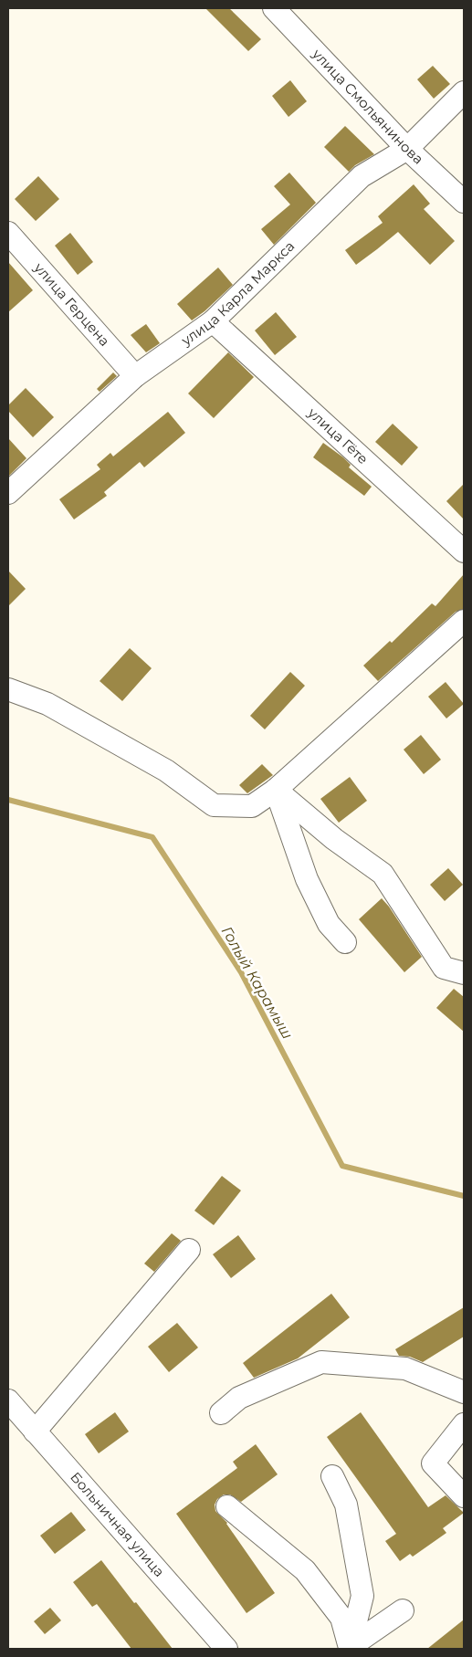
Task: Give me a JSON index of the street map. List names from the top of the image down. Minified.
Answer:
{"streets":{"street":["улица Смольянинова","улица Карла Маркса","улица Герцена","улица Гёте","Больничная улица"]},"crossings":[["улица Смольянинова","улица Карла Маркса"],["улица Карла Маркса","улица Герцена"],["улица Карла Маркса","улица Гёте"]],"water":["Голый Карамыш"]}
